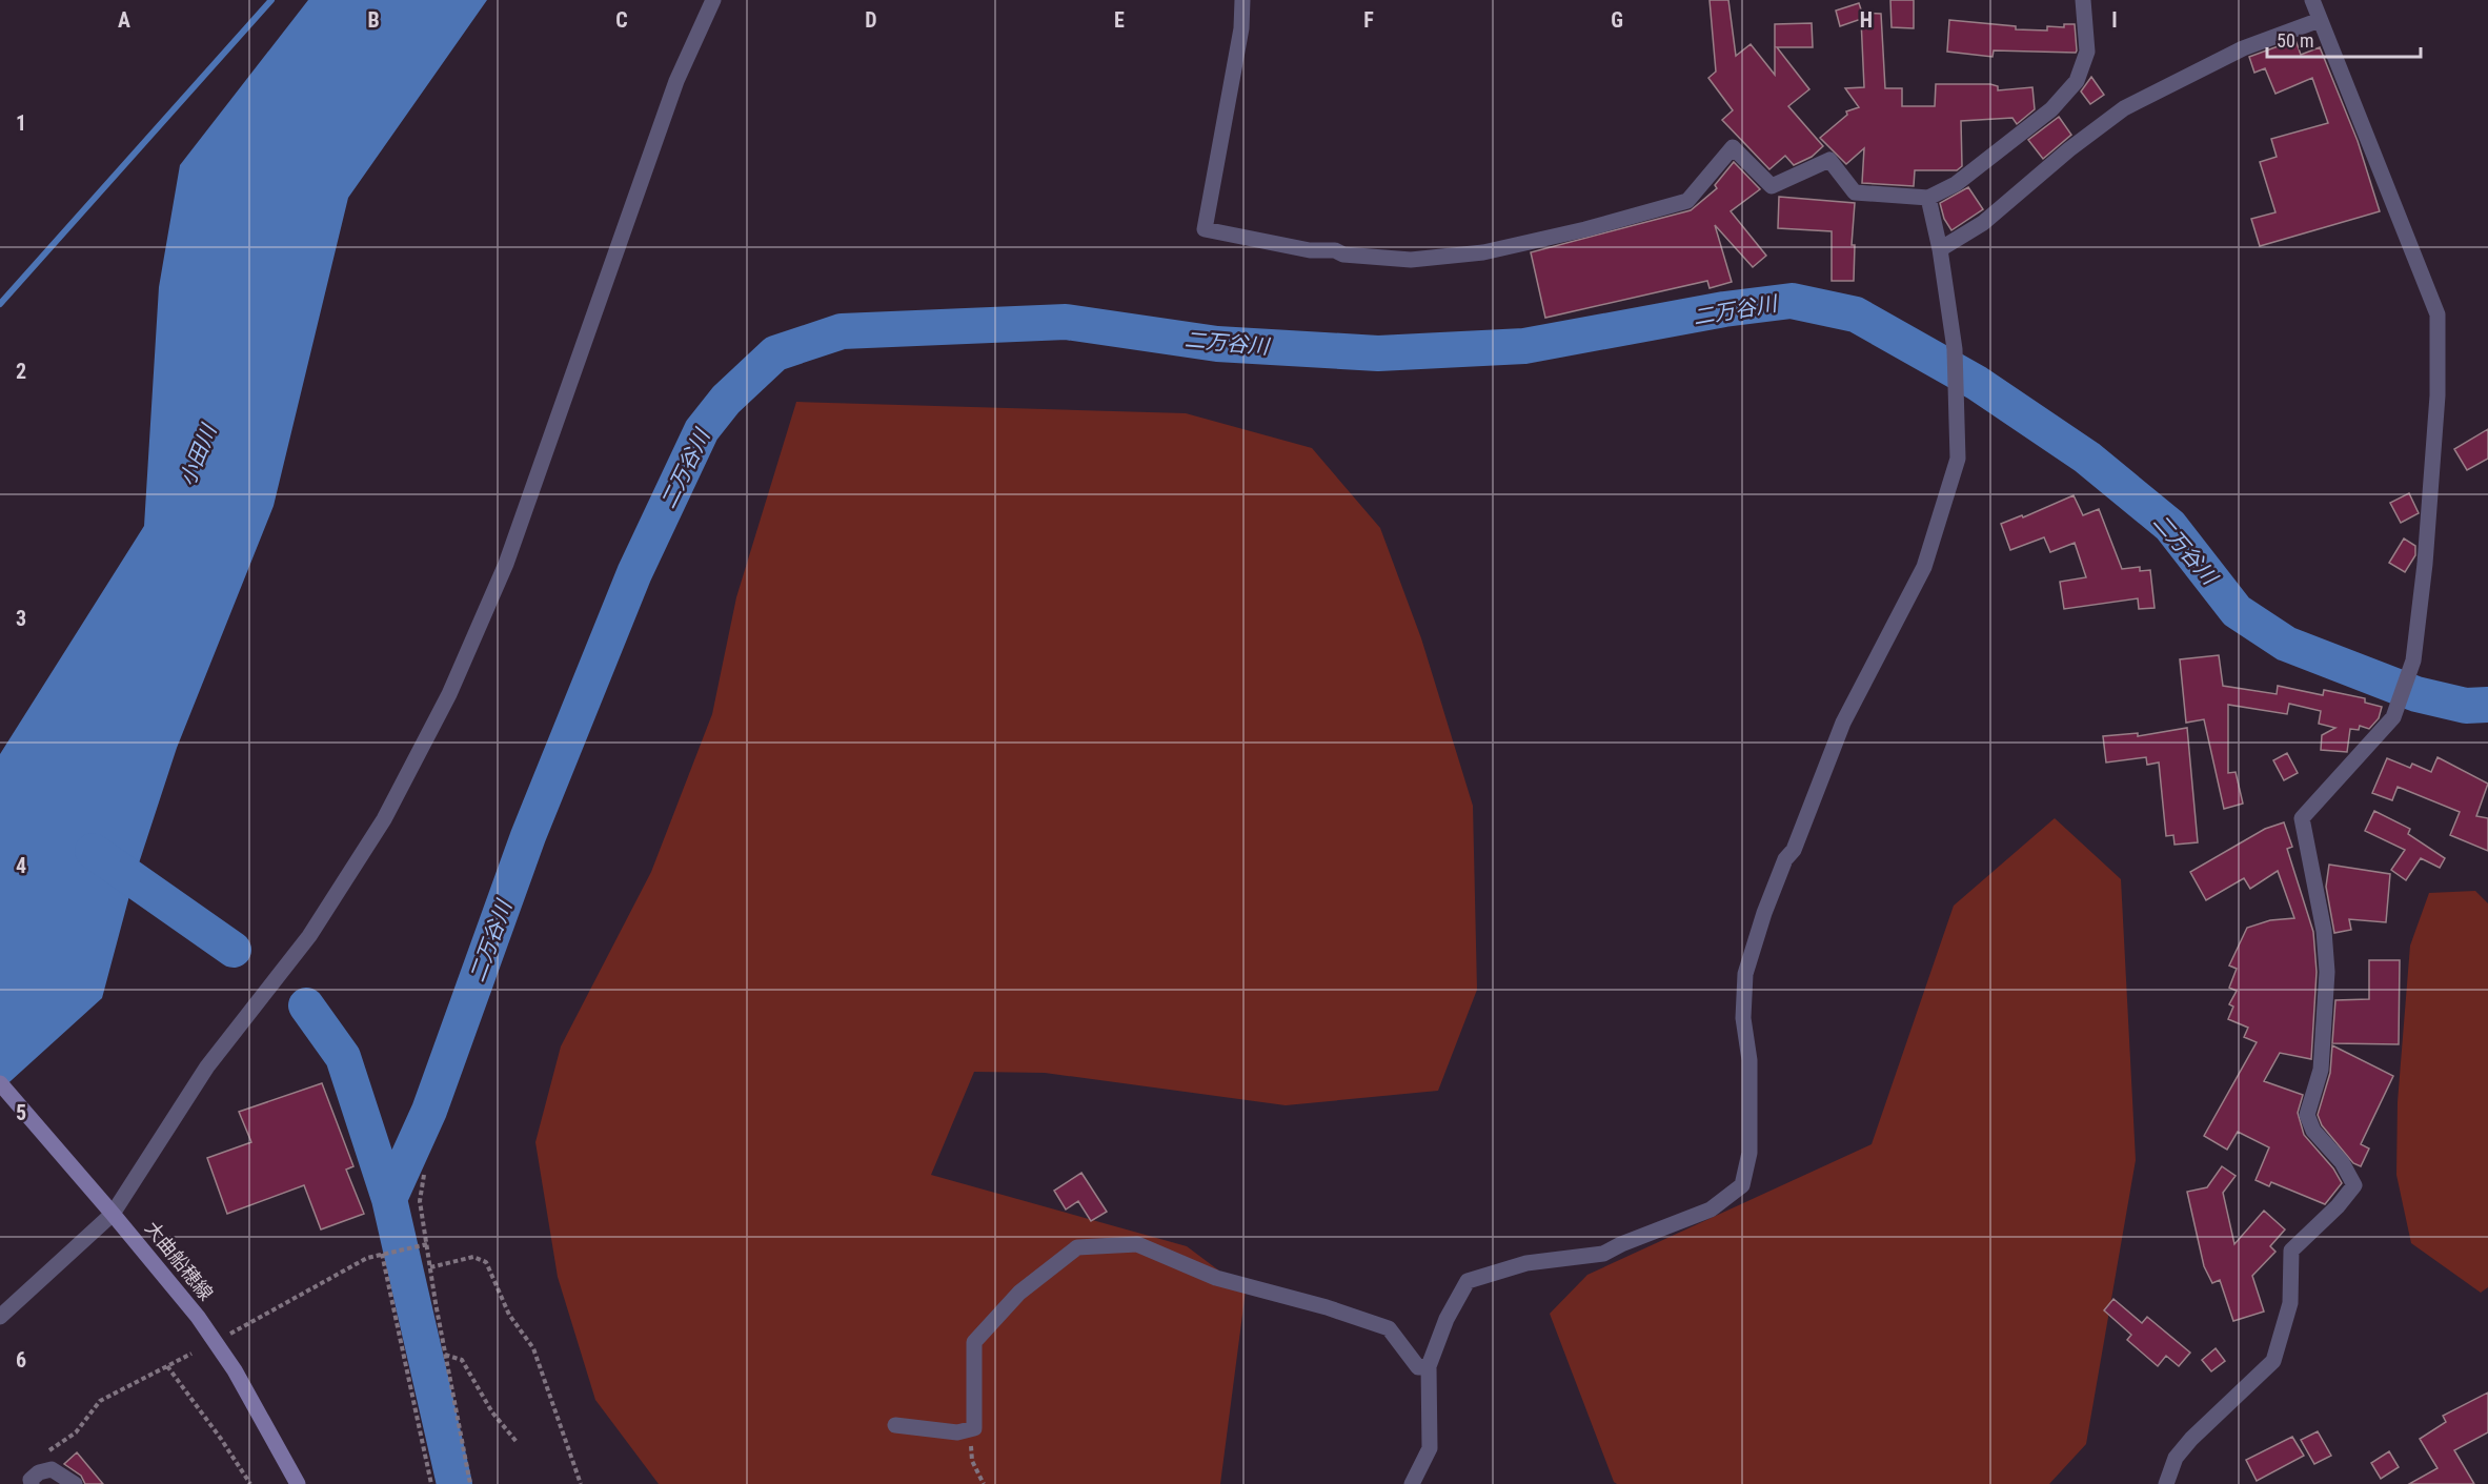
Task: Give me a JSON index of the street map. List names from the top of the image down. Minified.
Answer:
{"streets":{"main road":["大曲船穂線"]},"water":["二万谷川","小田川"],"scale_bar":"50 m","grid":{"columns":["A","B","C","D","E","F","G","H","I"],"rows":["1","2","3","4","5","6"]}}
